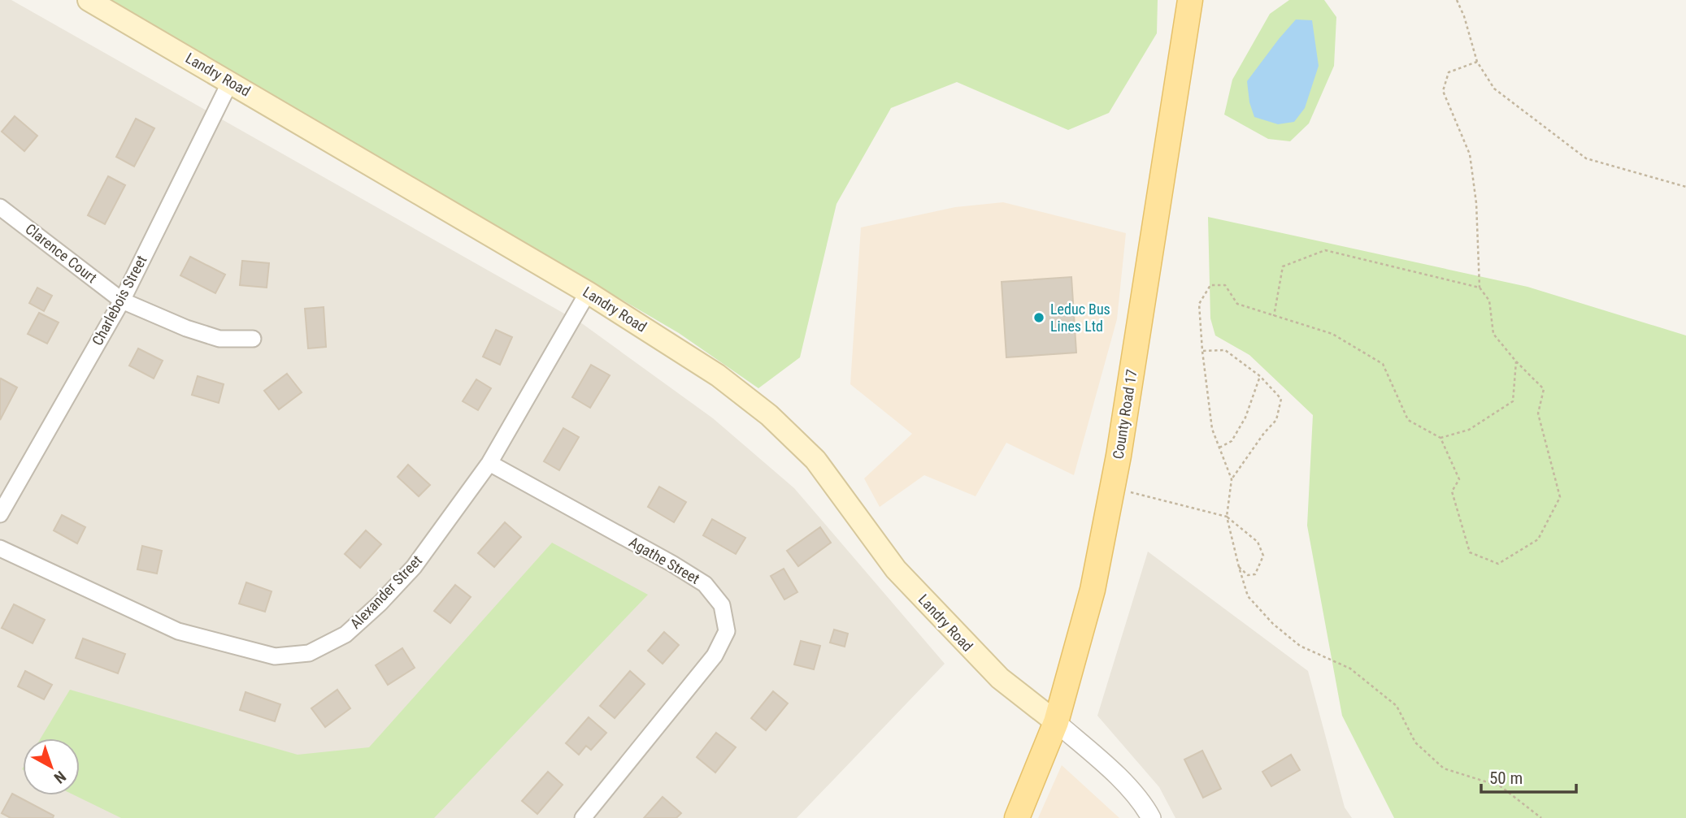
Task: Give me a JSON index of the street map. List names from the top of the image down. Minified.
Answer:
{"streets":{"main road":["Landry Road","County Road 17"],"street":["Clarence Court","Charlebois Street","Agathe Street","Alexander Street"]},"crossings":[["Landry Road","Charlebois Street"],["Landry Road","County Road 17"],["Landry Road","Alexander Street"],["Clarence Court","Charlebois Street"],["Agathe Street","Alexander Street"]],"places":["Leduc Bus Lines Ltd"],"scale_bar":"50 m","north":"bottom right"}
